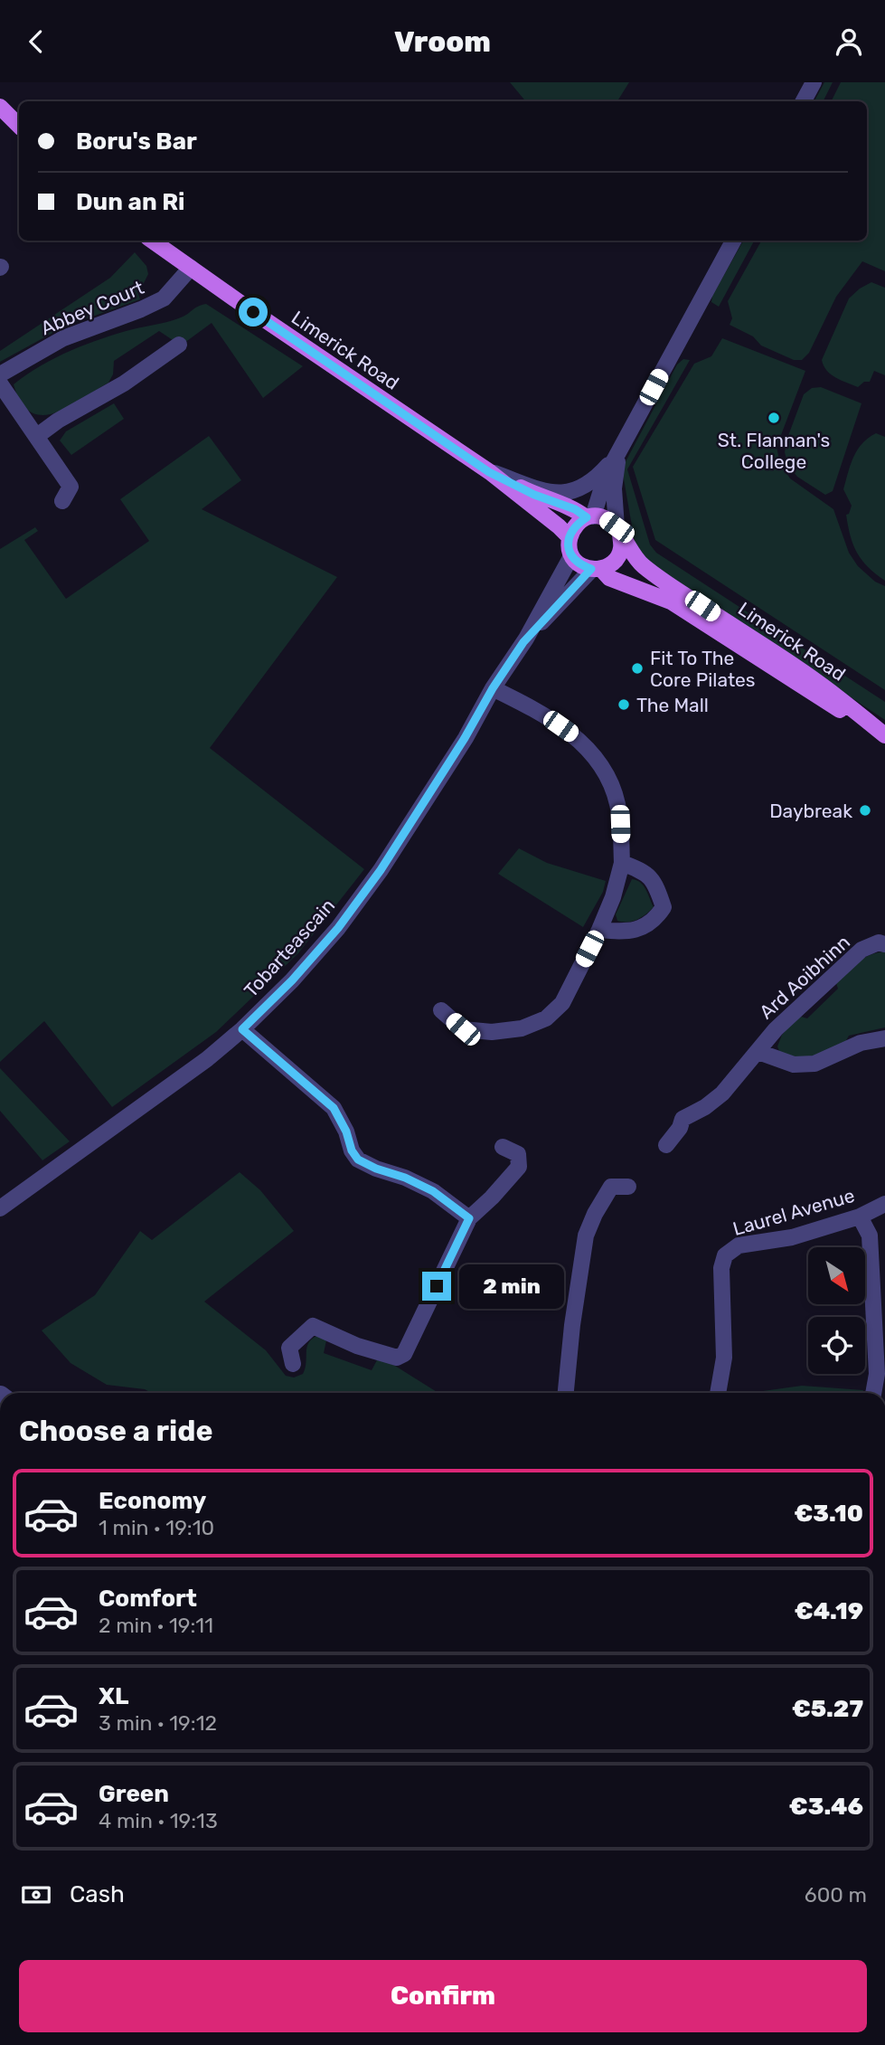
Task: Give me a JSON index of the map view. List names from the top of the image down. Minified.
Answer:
{"streets":{"main road":["Limerick Road"],"street":["Abbey Court","Tobarteascain","Ard Aoibhinn","Laurel Avenue"]},"crossings":[["Abbey Court","Limerick Road"],["Limerick Road","Tobarteascain"]],"places":["St. Flannan's College","Fit To The Core Pilates","The Mall","Daybreak"],"north":"bottom right","page":{"header":"Vroom","banner":["Boru's Bar","Dun an Ri"],"bubble":"2 min","heading":"Choose a ride","list":[{"name":"Economy","note":"1 min · 19:10","value":"€3.10"},{"name":"Comfort","note":"2 min · 19:11","value":"€4.19"},{"name":"XL","note":"3 min · 19:12","value":"€5.27"},{"name":"Green","note":"4 min · 19:13","value":"€3.46"}],"pay":["Cash","600 m"],"buttons":"Confirm"}}
